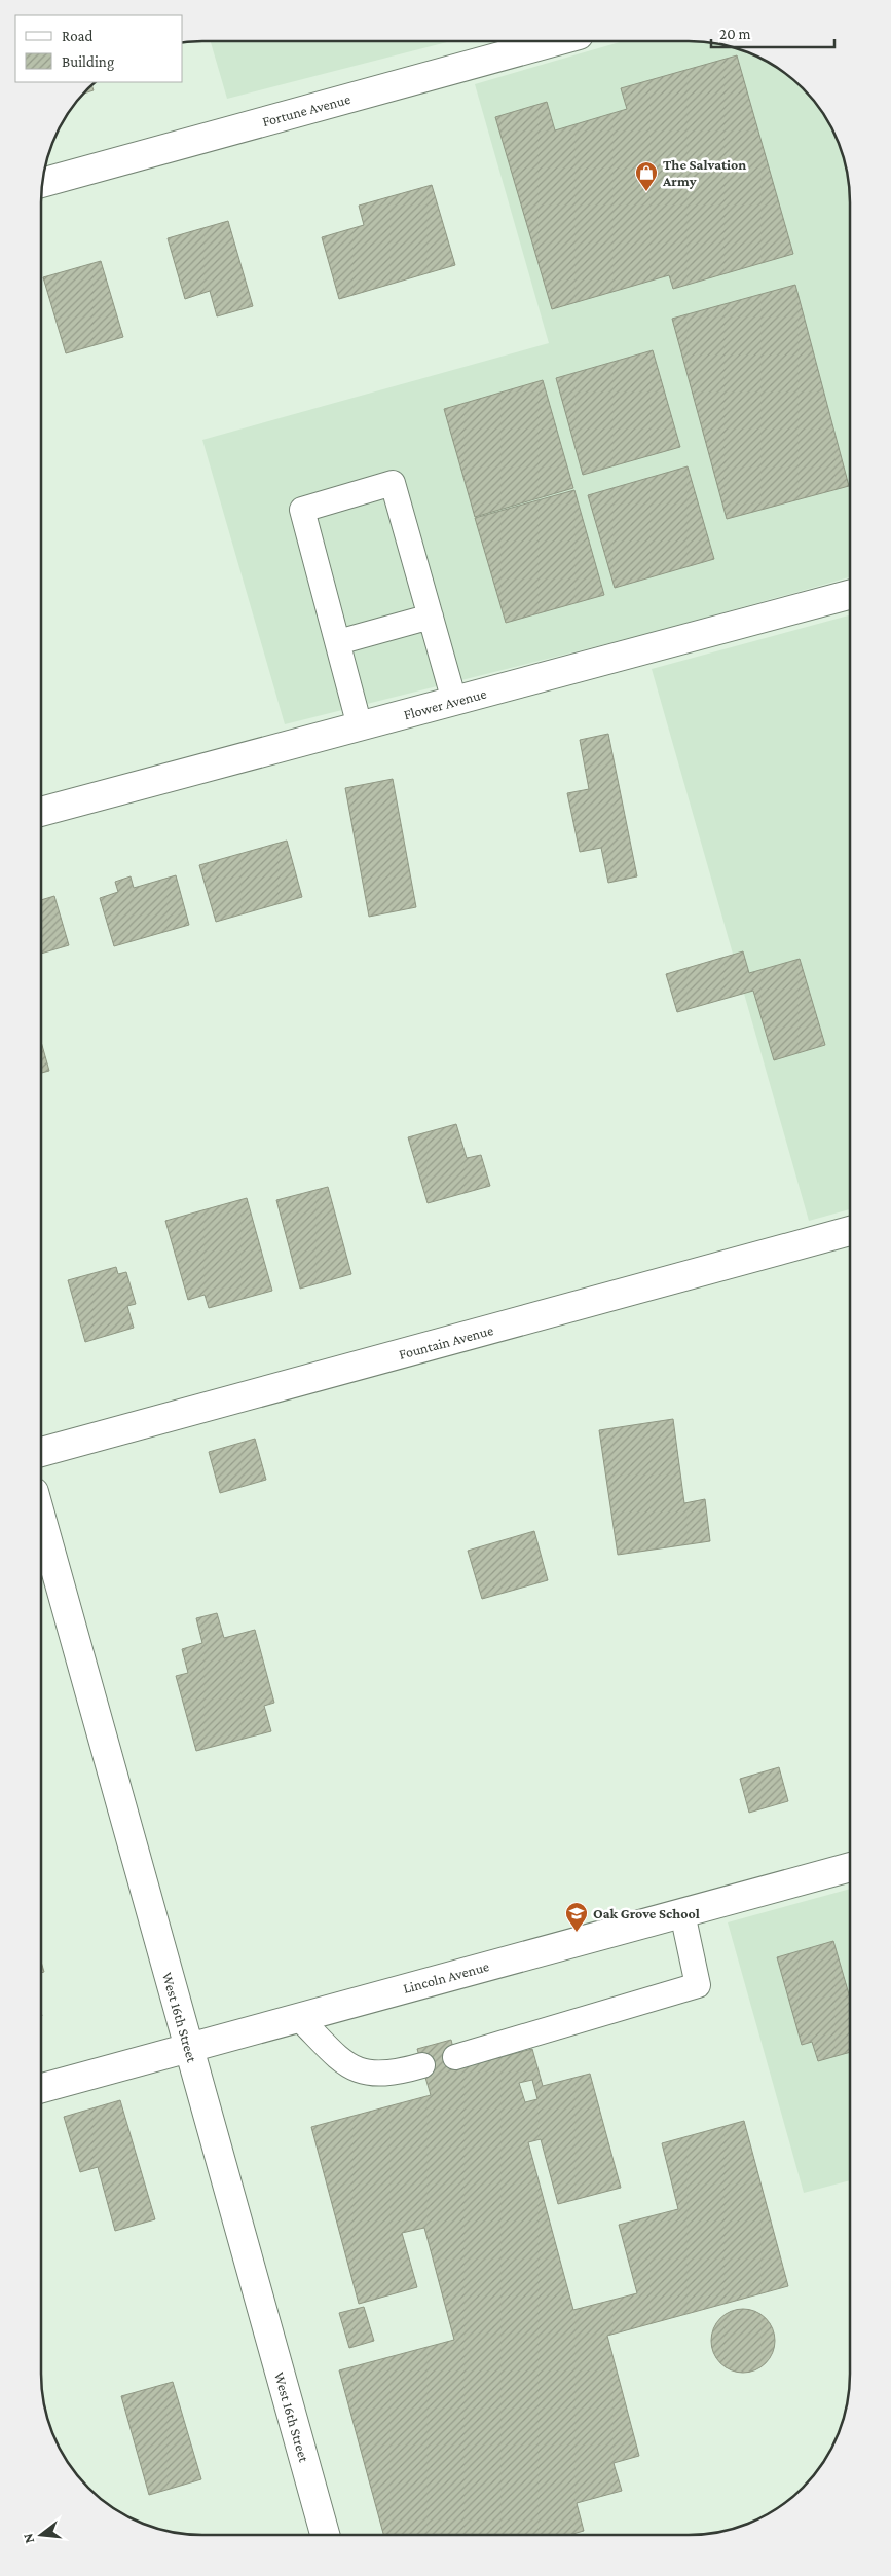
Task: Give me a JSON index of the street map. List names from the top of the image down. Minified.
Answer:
{"streets":{"street":["Fortune Avenue","Flower Avenue","Fountain Avenue","Lincoln Avenue","West 16th Street"]},"crossings":[["Lincoln Avenue","West 16th Street"]],"places":{"shop":["The Salvation Army"],"school or university":["Oak Grove School"]},"legend":["Road","Building"],"scale_bar":"20 m","north":"left"}
